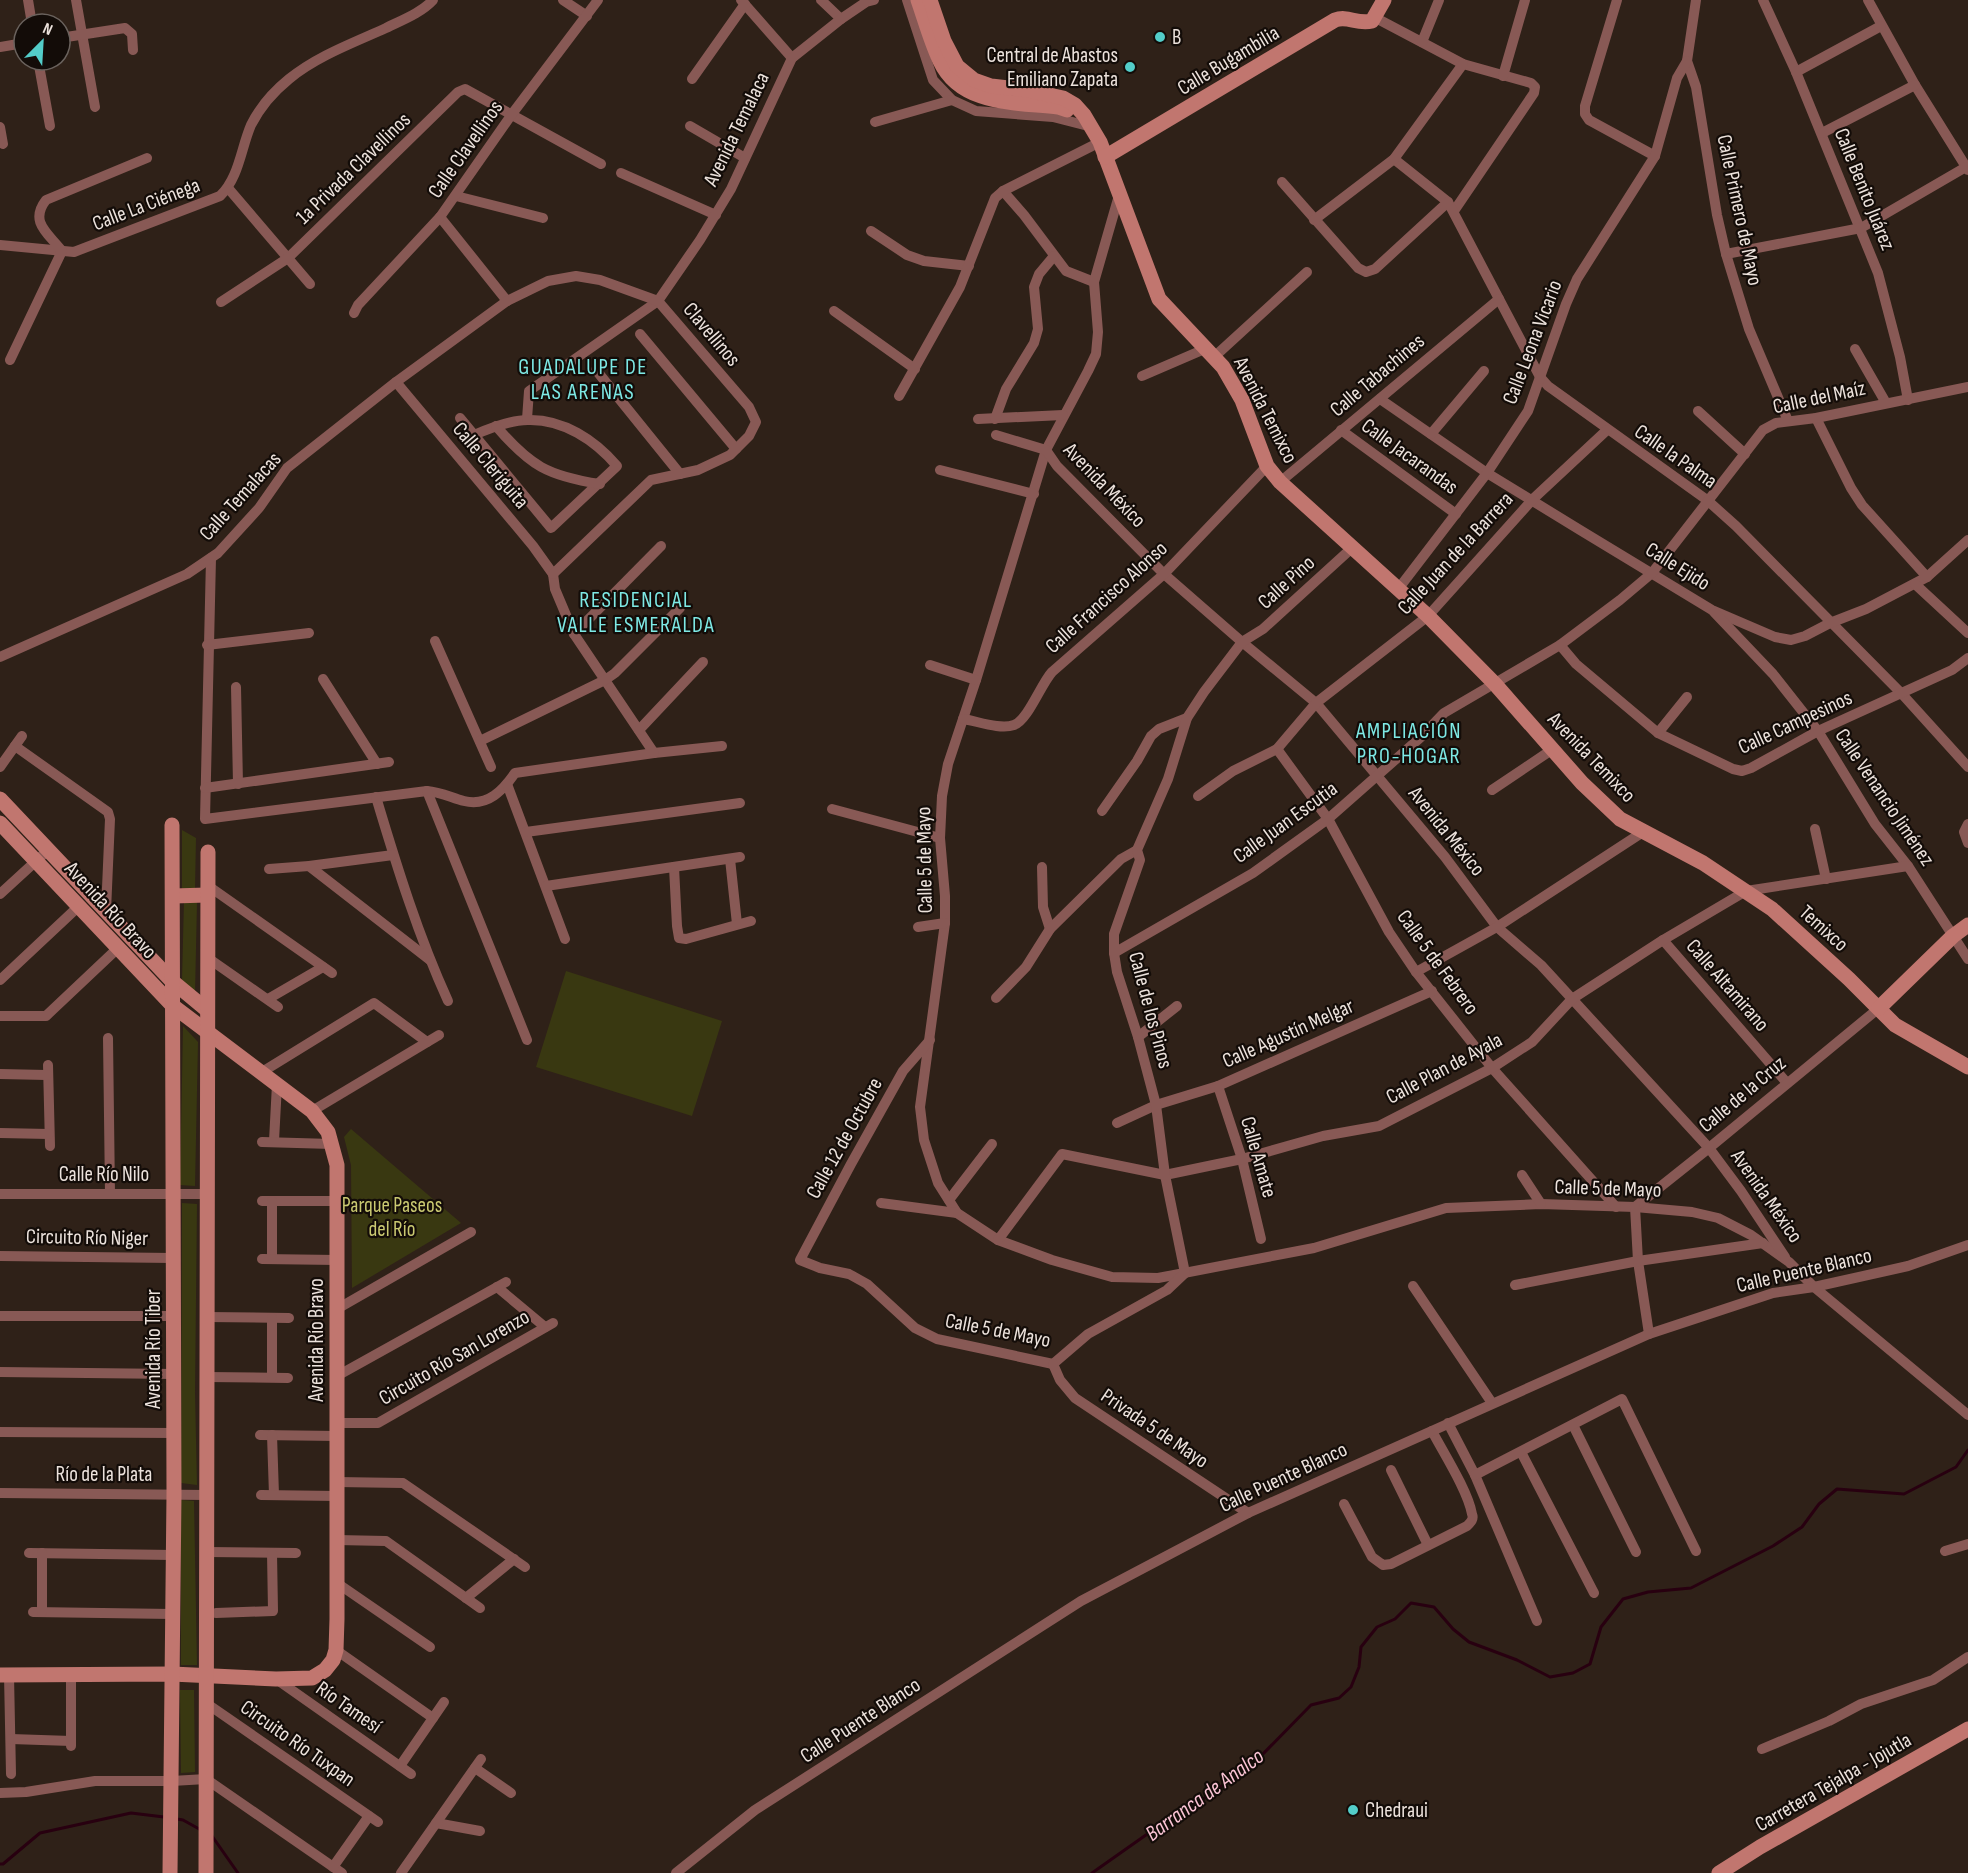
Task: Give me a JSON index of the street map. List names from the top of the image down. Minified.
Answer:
{"streets":{"street":["Calle Bugambilia","Avenida Temalaca","Calle Clavellinos","1a Privada Clavellinos","Calle Benito Juárez","Calle La Ciénega","Calle Primero de Mayo","Clavellinos","Calle Leona Vicario","Calle Tabachines","Calle del Maíz","Avenida Temixco","Calle Jacarandas","Calle la Palma","Calle Cleriguita","Avenida México","Calle Temalacas","Calle Juan de la Barrera","Calle Ejido","Calle Pino","Calle Francisco Alonso","Calle Campesinos","Calle Venancio Jiménez","Calle Juan Escutia","Calle 5 de Mayo","Avenida Río Bravo","Temixco","Calle 5 de Febrero","Calle Altamirano","Calle de los Pinos","Calle Agustín Melgar","Calle Plan de Ayala","Calle de la Cruz","Calle 12 de Octubre","Calle Amate","Calle Río Nilo","Circuito Río Niger","Calle Puente Blanco","Avenida Río Tiber","Circuito Río San Lorenzo","Privada 5 de Mayo","Río de la Plata","Río Tamesí","Circuito Río Tuxpan","Carretera Tejalpa - Jojutla"]},"crossings":[["Calle Bugambilia","Avenida Temixco"],["Avenida Temalaca","Clavellinos"],["Calle Clavellinos","1a Privada Clavellinos"],["Calle Benito Juárez","Calle del Maíz"],["Calle Primero de Mayo","Calle Leona Vicario"],["Calle Primero de Mayo","Calle del Maíz"],["Clavellinos","Calle Cleriguita"],["Clavellinos","Calle Temalacas"],["Calle Leona Vicario","Avenida Temixco"],["Calle Leona Vicario","Calle Jacarandas"],["Calle Leona Vicario","Calle la Palma"],["Calle Leona Vicario","Calle Ejido"],["Calle Tabachines","Avenida Temixco"],["Calle Tabachines","Calle Jacarandas"],["Calle Tabachines","Calle la Palma"],["Calle Tabachines","Calle Ejido"],["Calle del Maíz","Avenida Temixco"],["Calle del Maíz","Calle la Palma"],["Calle del Maíz","Calle Ejido"],["Calle del Maíz","Calle Campesinos"],["Calle del Maíz","Calle Juan Escutia"],["Avenida Temixco","Calle Juan de la Barrera"],["Avenida Temixco","Calle Pino"],["Avenida Temixco","Calle Francisco Alonso"],["Avenida Temixco","Calle Juan Escutia"],["Avenida Temixco","Calle 5 de Mayo"],["Avenida Temixco","Temixco"],["Calle la Palma","Calle Juan de la Barrera"],["Calle la Palma","Calle Ejido"],["Calle la Palma","Calle Campesinos"],["Calle Cleriguita","Calle Temalacas"],["Avenida México","Calle Juan de la Barrera"],["Avenida México","Calle Pino"],["Avenida México","Calle Francisco Alonso"],["Avenida México","Calle Juan Escutia"],["Avenida México","Calle 5 de Mayo"],["Avenida México","Calle de los Pinos"],["Avenida México","Calle Plan de Ayala"],["Avenida México","Calle de la Cruz"],["Calle Juan de la Barrera","Calle Ejido"],["Calle Juan de la Barrera","Calle 5 de Febrero"],["Calle Ejido","Calle Venancio Jiménez"],["Calle Pino","Calle de los Pinos"],["Calle Francisco Alonso","Calle 5 de Mayo"],["Calle Campesinos","Calle Venancio Jiménez"],["Calle Venancio Jiménez","Calle Plan de Ayala"],["Calle Venancio Jiménez","Calle de la Cruz"],["Calle Juan Escutia","Calle 5 de Febrero"],["Calle Juan Escutia","Calle de los Pinos"],["Calle 5 de Mayo","Calle 5 de Febrero"],["Calle 5 de Mayo","Calle de los Pinos"],["Calle 5 de Mayo","Calle Plan de Ayala"],["Calle 5 de Mayo","Calle de la Cruz"],["Calle 5 de Mayo","Calle 12 de Octubre"],["Calle 5 de Mayo","Calle Puente Blanco"],["Calle 5 de Mayo","Privada 5 de Mayo"],["Avenida Río Bravo","Avenida Río Tiber"],["Avenida Río Bravo","Circuito Río San Lorenzo"],["Avenida Río Bravo","Río Tamesí"],["Temixco","Calle Plan de Ayala"],["Temixco","Calle de la Cruz"],["Calle 5 de Febrero","Calle Agustín Melgar"],["Calle 5 de Febrero","Calle Plan de Ayala"],["Calle Altamirano","Calle Plan de Ayala"],["Calle Altamirano","Calle de la Cruz"],["Calle de los Pinos","Calle Agustín Melgar"],["Calle de los Pinos","Calle Plan de Ayala"],["Calle Agustín Melgar","Calle Amate"],["Calle Plan de Ayala","Calle Amate"],["Calle Río Nilo","Avenida Río Tiber"],["Circuito Río Niger","Avenida Río Tiber"],["Calle Puente Blanco","Privada 5 de Mayo"],["Avenida Río Tiber","Río de la Plata"]],"districts":["GUADALUPE DE LAS ARENAS","RESIDENCIAL VALLE ESMERALDA","AMPLIACIÓN PRO-HOGAR"],"water":["Barranca de Analco"],"parks":["Parque Paseos del Río"],"places":["B","Central de Abastos Emiliano Zapata","Chedraui"],"north":"top right"}
